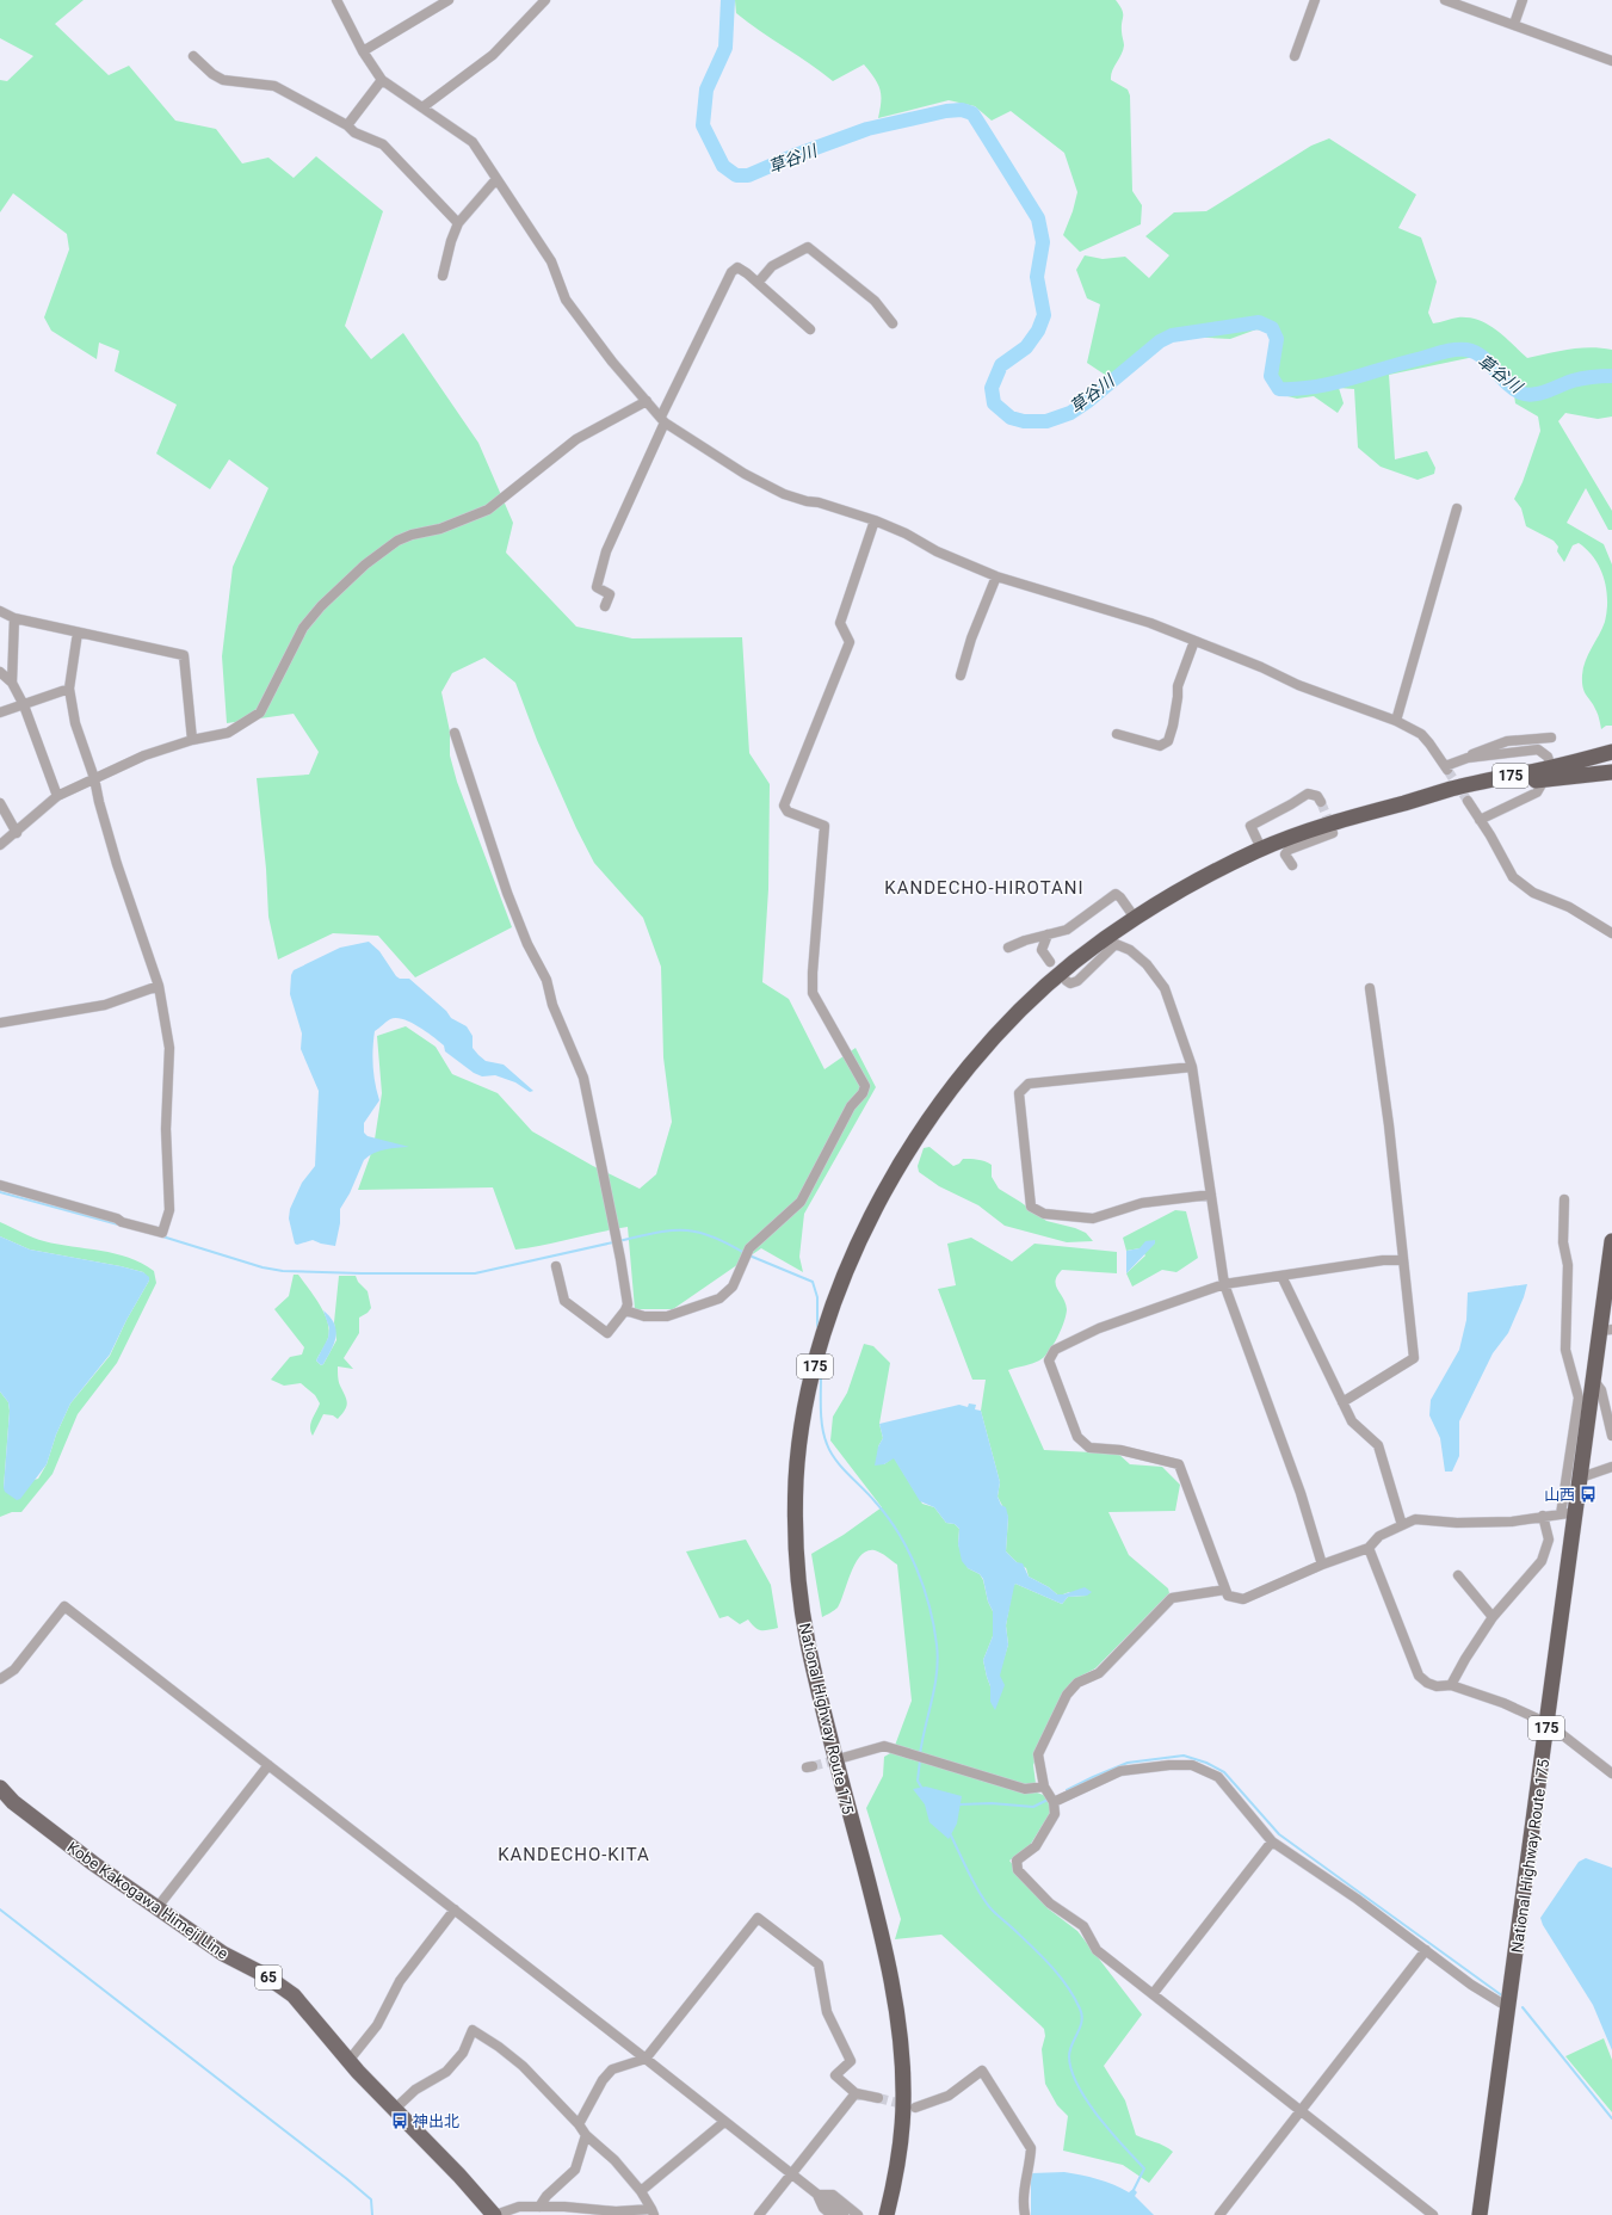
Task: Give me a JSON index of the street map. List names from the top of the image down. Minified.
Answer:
{"streets":{"highway":["175","National Highway Route 175"],"main road":["Kobe Kakogawa Himeji Line","65"]},"districts":["KANDECHO-HIROTANI","KANDECHO-KITA"],"water":["草谷川"],"places":{"bus stop":["山西","神出北"]}}
